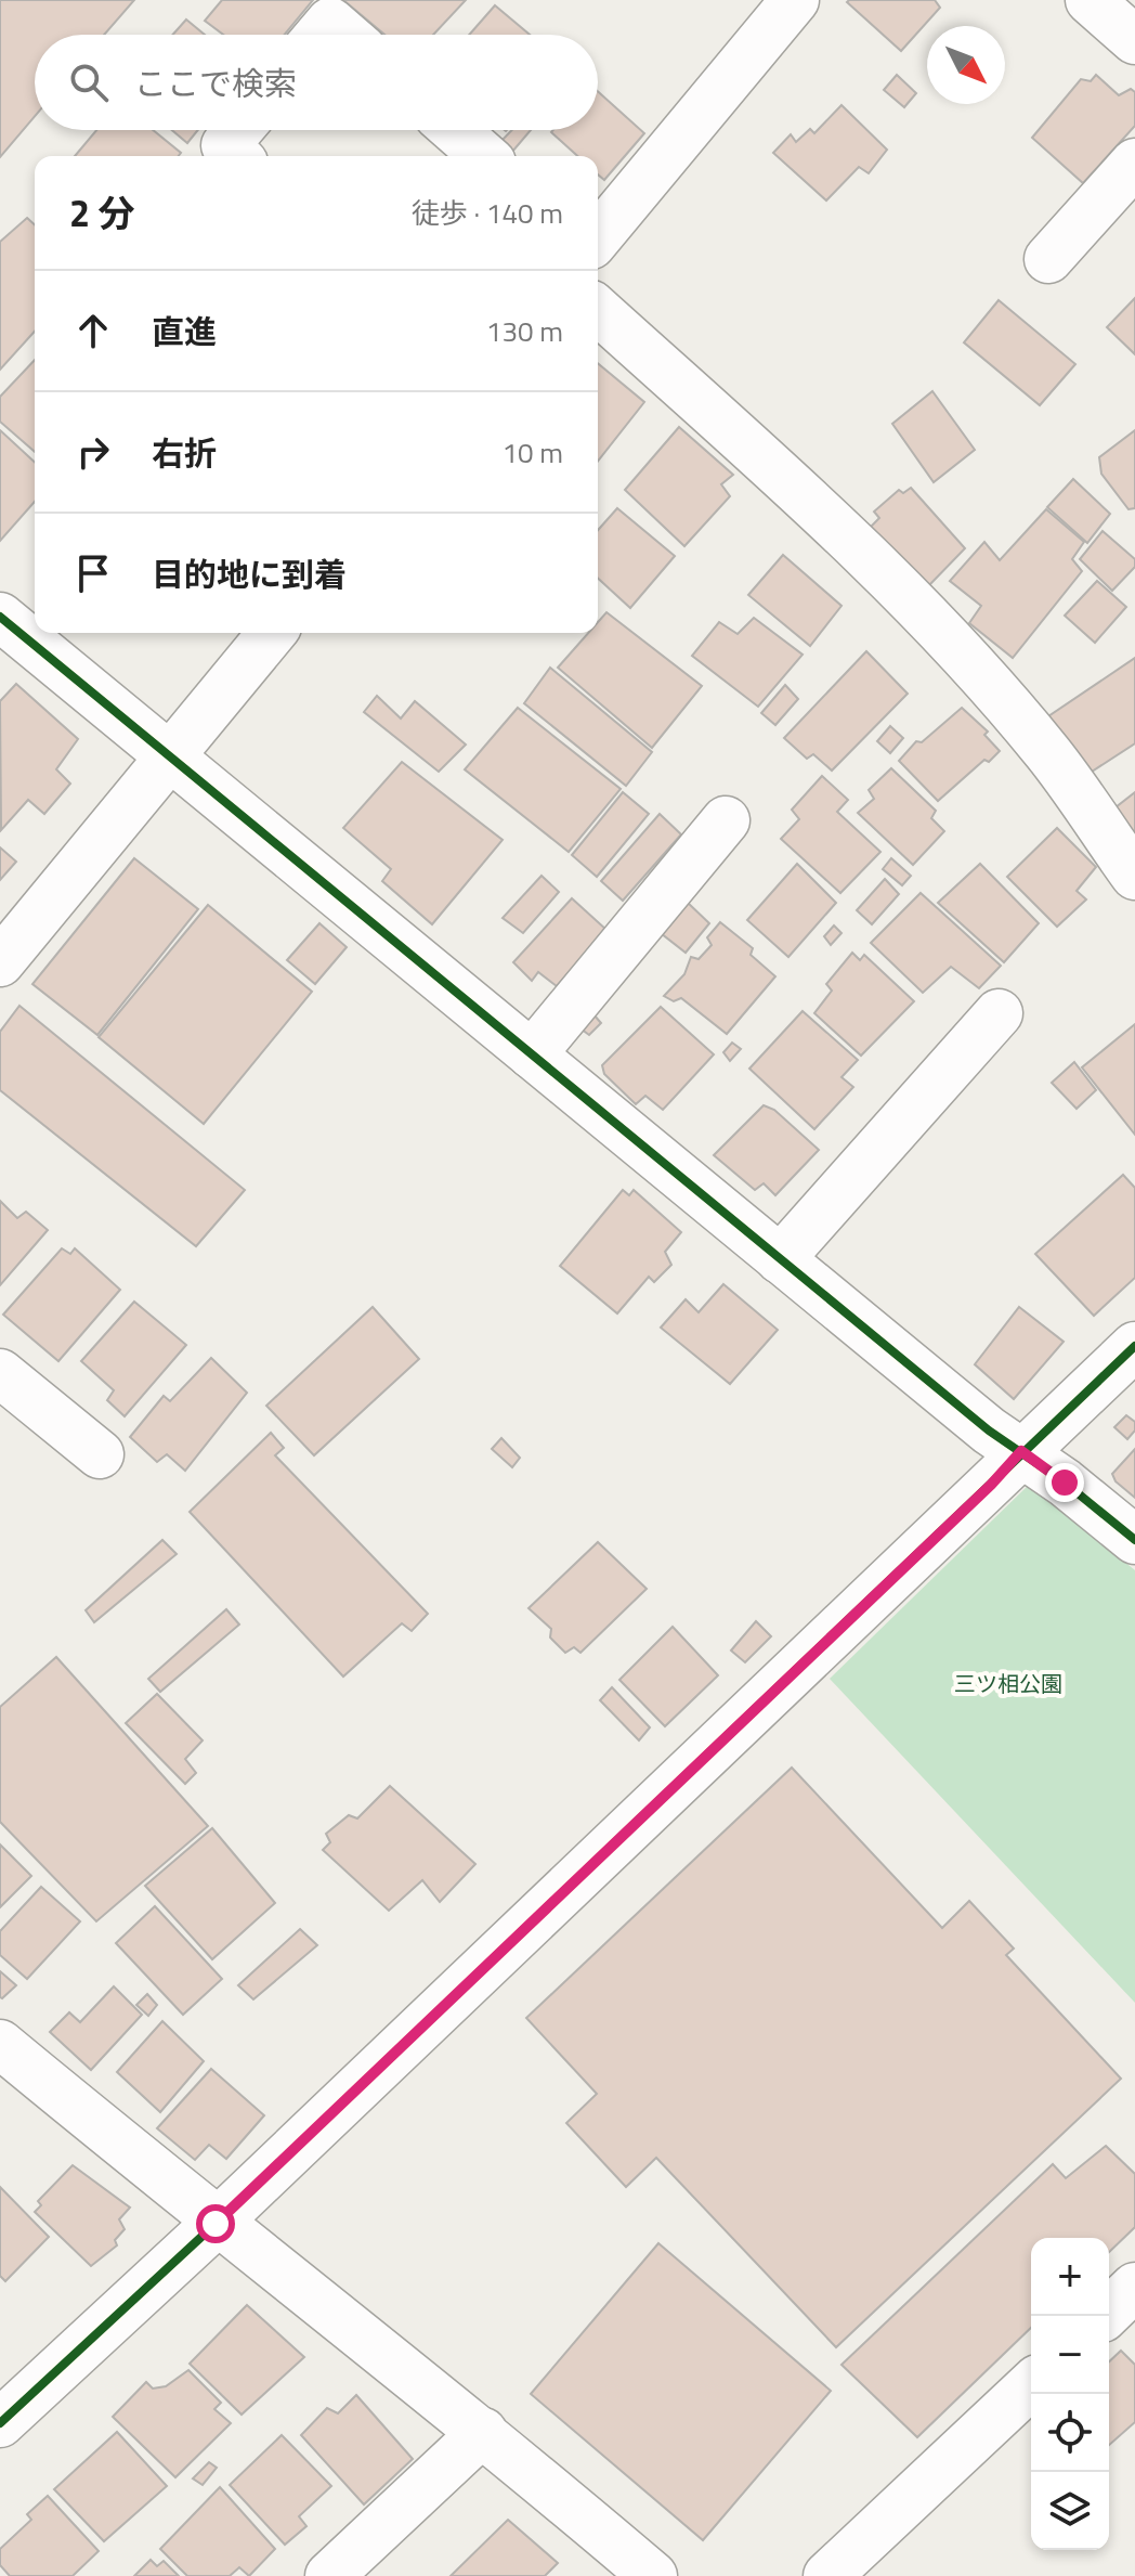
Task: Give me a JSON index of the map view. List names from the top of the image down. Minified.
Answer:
{"parks":["三ツ相公園"],"north":"bottom right","page":{"search":"ここで検索","heading":["2 分","徒歩 · 140 m"],"list":[["直進","130 m"],["右折","10 m"],"目的地に到着"],"map_buttons":["+","−"]}}
